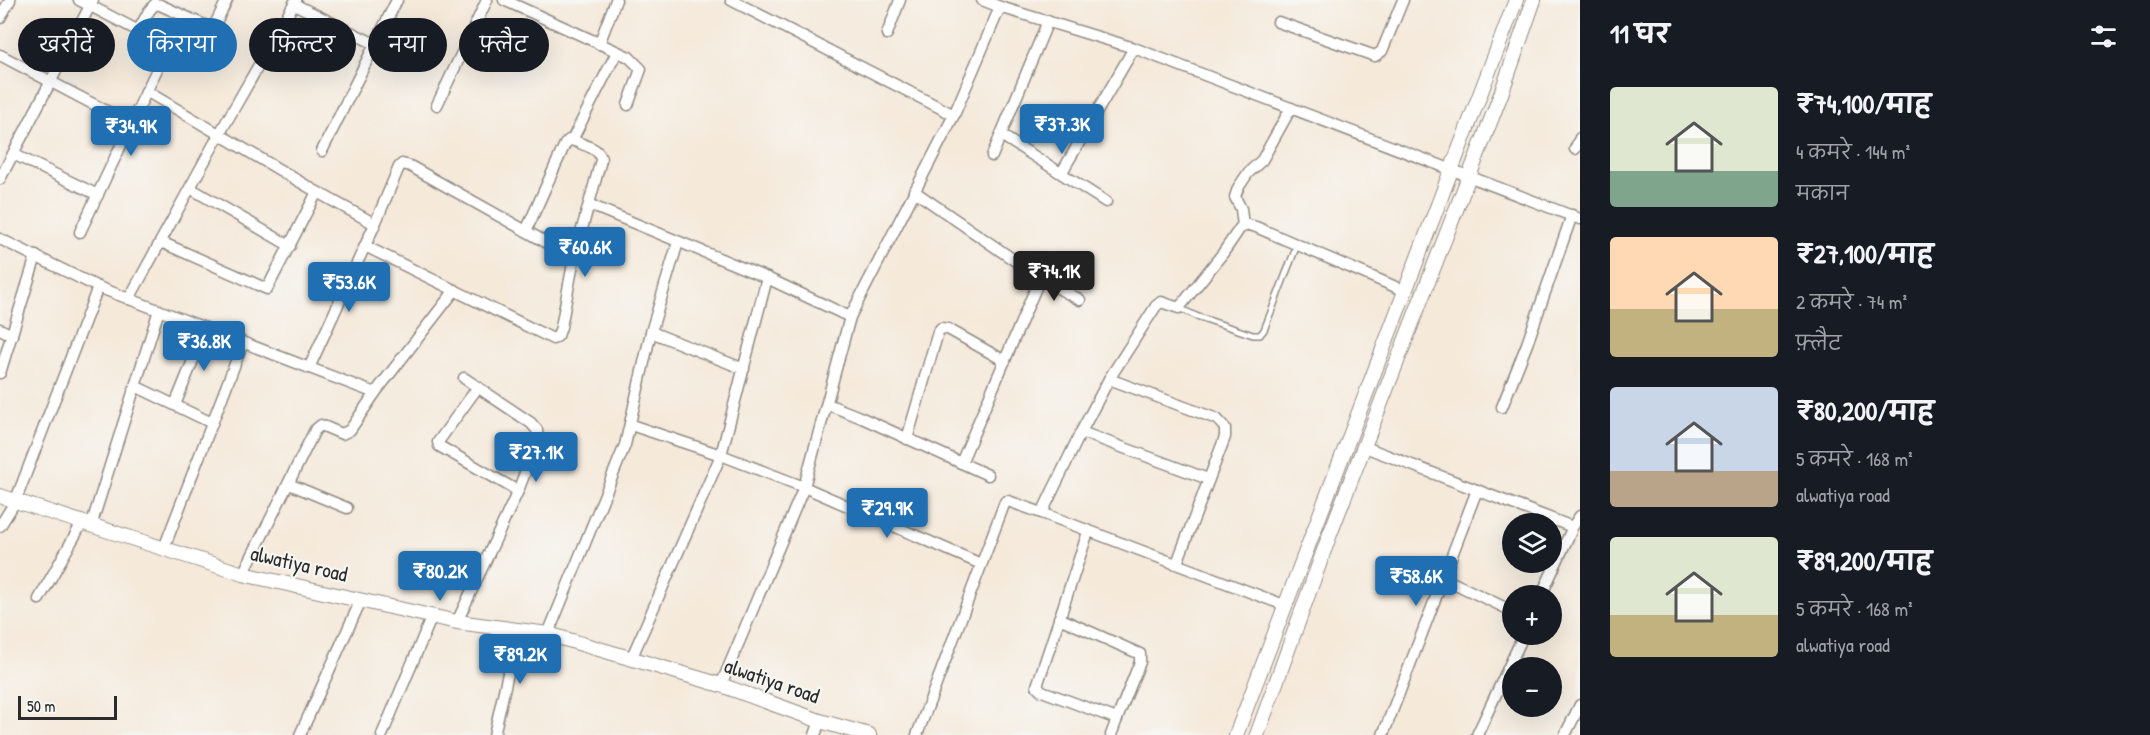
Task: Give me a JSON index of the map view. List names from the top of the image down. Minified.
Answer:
{"streets":{"street":["alwatiya road"]},"scale_bar":"50 m","page":{"heading":"11 घर","chip":["खरीदें","किराया","फ़िल्टर","नया","फ़्लैट"],"list":[{"name":"₹74,100/माह","note":"4 कमरे · 144 m² · मकान"},{"name":"₹27,100/माह","note":"2 कमरे · 74 m² · फ़्लैट"},{"name":"₹80,200/माह","note":"5 कमरे · 168 m² · alwatiya road"},{"name":"₹89,200/माह","note":"5 कमरे · 168 m² · alwatiya road"}],"price":["₹37.3K","₹34.9K","₹60.6K","₹74.1K","₹53.6K","₹36.8K","₹27.1K","₹29.9K","₹80.2K","₹58.6K","₹89.2K"],"map_buttons":["+","−"],"scale":"50 m"}}
